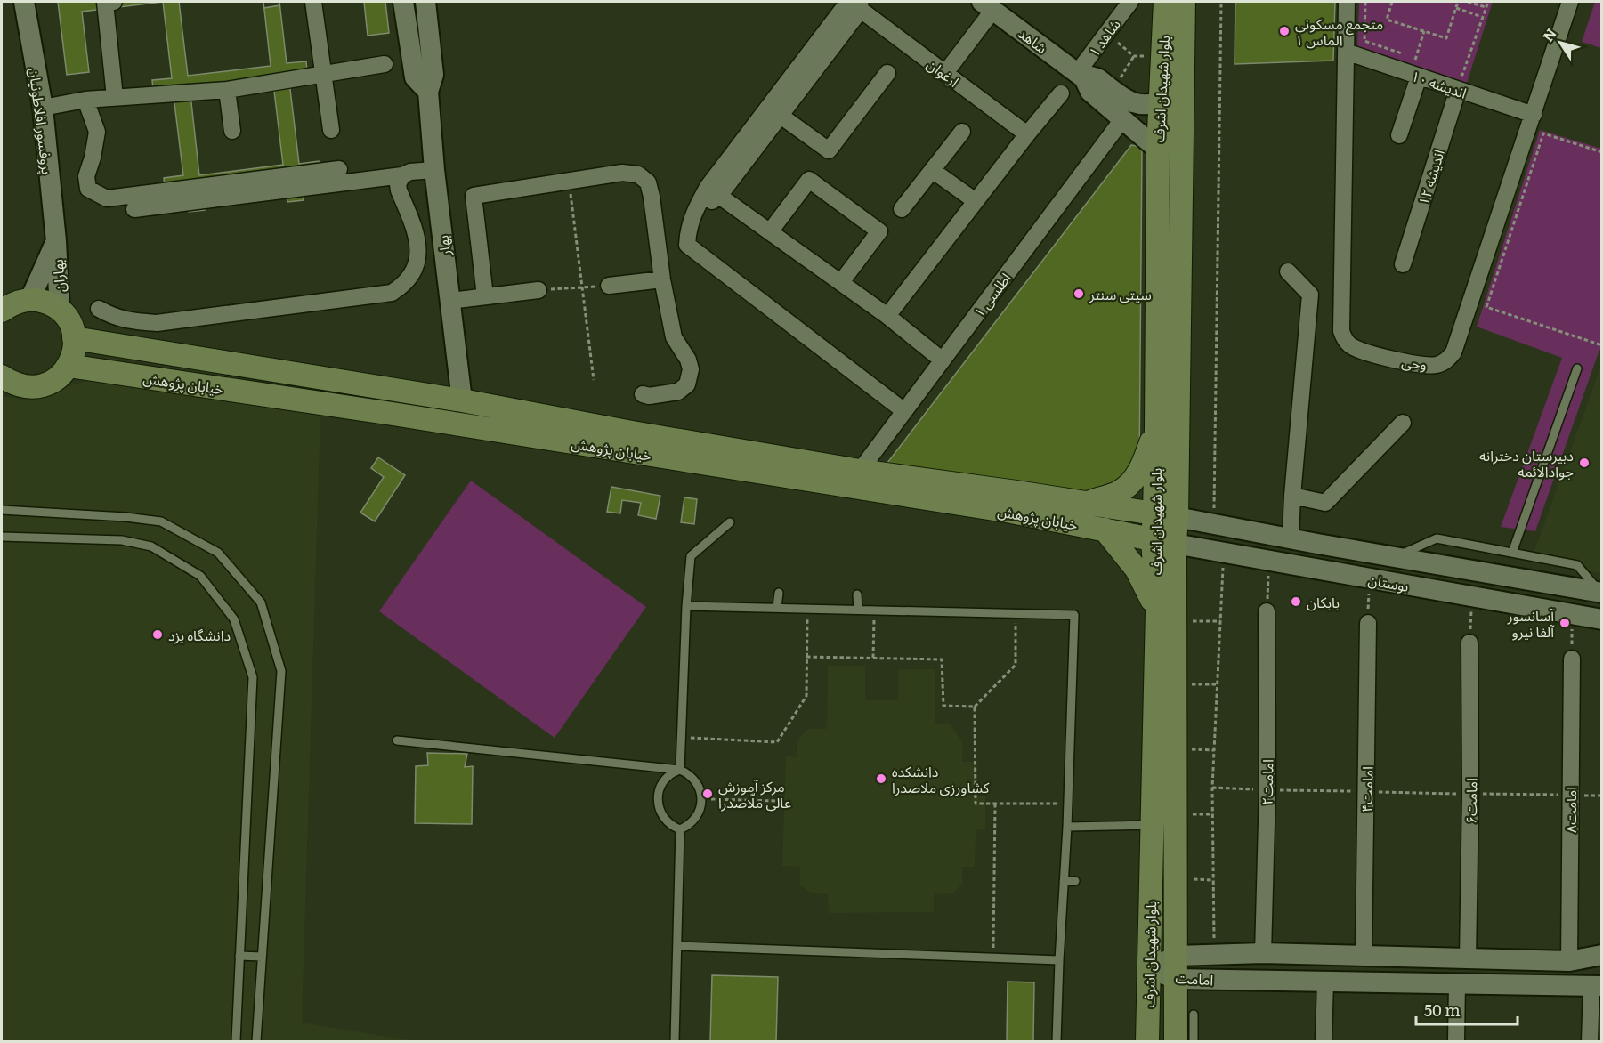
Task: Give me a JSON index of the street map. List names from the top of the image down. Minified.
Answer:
{"streets":{"main road":["بلوار شهیدان اشرف","خیابان پژوهش"],"street":["شاهد ۱","شاهد","ارغوان","اندیشه ۱۰","پروفسور افلاطونیان","اندیشه ۱۲","بهار","بهاران","اطلسی ۱","وحی","بوستان","امامت۲","امامت۴","امامت۶","امامت۸","امامت"]},"crossings":[["شاهد ۱","شاهد"],["شاهد","بلوار شهیدان اشرف"],["شاهد","اطلسی ۱"],["اندیشه ۱۰","اندیشه ۱۲"],["اندیشه ۱۰","وحی"],["بلوار شهیدان اشرف","خیابان پژوهش"],["بلوار شهیدان اشرف","بوستان"],["بلوار شهیدان اشرف","امامت"],["پروفسور افلاطونیان","بهاران"],["بهار","خیابان پژوهش"],["اطلسی ۱","خیابان پژوهش"],["خیابان پژوهش","بوستان"],["امامت۲","امامت"],["امامت۴","امامت"],["امامت۶","امامت"],["امامت۸","امامت"]],"places":["متجمع مسکونی الماس ۱","سیتی سنتر","دبیرستان دخترانه جوادالائمه","بابکان","آسانسور آلفا نيرو","دانشگاه یزد","دانشکده کشاورزی ملاصدرا","مرکز آموزش عالی ملّاصدرا"],"scale_bar":"50 m","north":"top left"}
